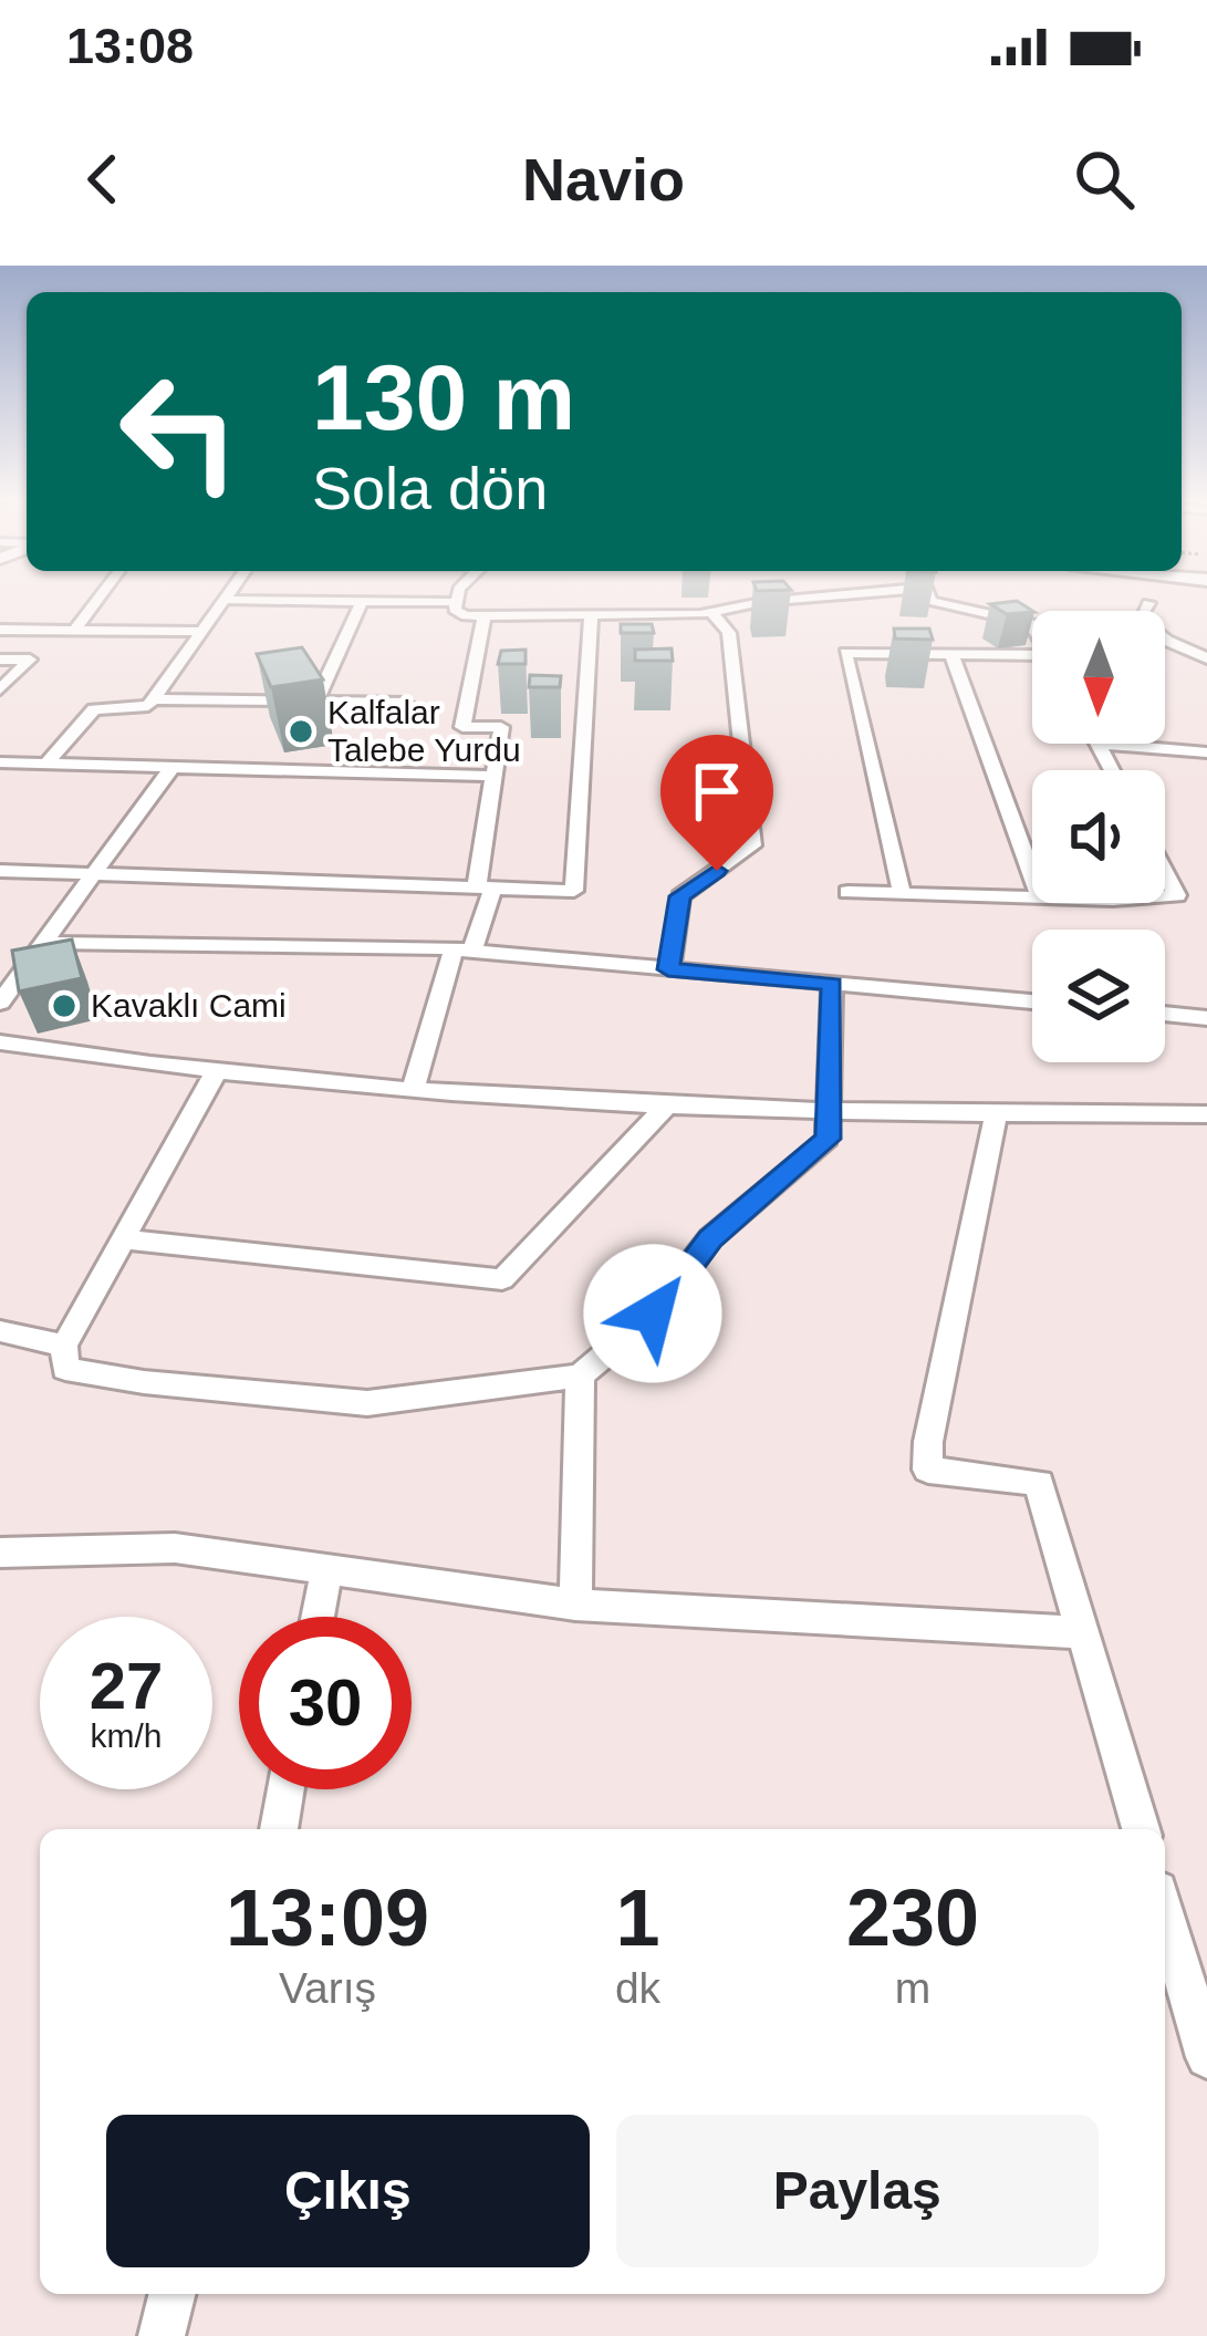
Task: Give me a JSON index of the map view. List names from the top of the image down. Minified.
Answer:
{"places":["Kalfalar Talebe Yurdu","Kavaklı Cami"],"north":"bottom","page":{"status":"13:08","header":"Navio","turn":["130 m","Sola dön"],"speed":"27 km/h","limit":"30","eta":["13:09","Varış","1","dk","230","m"],"buttons":["Çıkış","Paylaş"]}}
